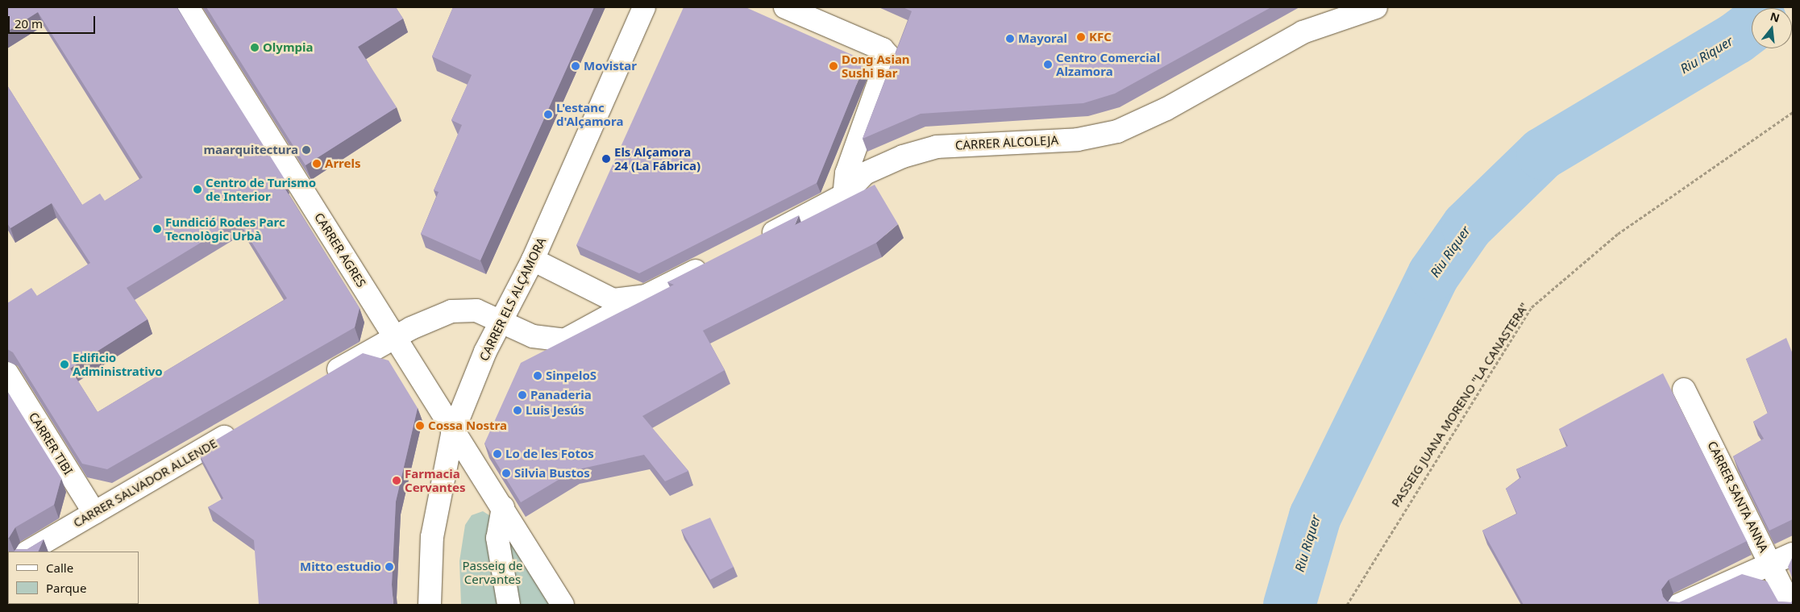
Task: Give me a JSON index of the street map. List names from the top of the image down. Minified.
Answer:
{"streets":{"street":["CARRER ALCOLEJA","CARRER AGRES","CARRER ELS ALÇAMORA","CARRER TIBI","CARRER SALVADOR ALLENDE","CARRER SANTA ANNA"],"path":["PASSEIG JUANA MORENO \"LA CANASTERA\""]},"crossings":[["CARRER AGRES","CARRER ELS ALÇAMORA"],["CARRER TIBI","CARRER SALVADOR ALLENDE"]],"water":["Riu Riquer"],"parks":["Passeig de Cervantes"],"places":["KFC","Mayoral","Olympia","Centro Comercial Alzamora","Movistar","Dong Asian Sushi Bar","L'estanc d'Alçamora","maarquitectura","Els Alçamora 24 (La Fábrica)","Arrels","Centro de Turismo de Interior","Fundició Rodes Parc Tecnològic Urbà","Edificio Administrativo","SinpeloS","Panaderia","Luis Jesús","Cossa Nostra","Lo de les Fotos","Silvia Bustos","Farmacia Cervantes","Mitto estudio"],"legend":["Calle","Parque"],"scale_bar":"20 m","north":"top"}
